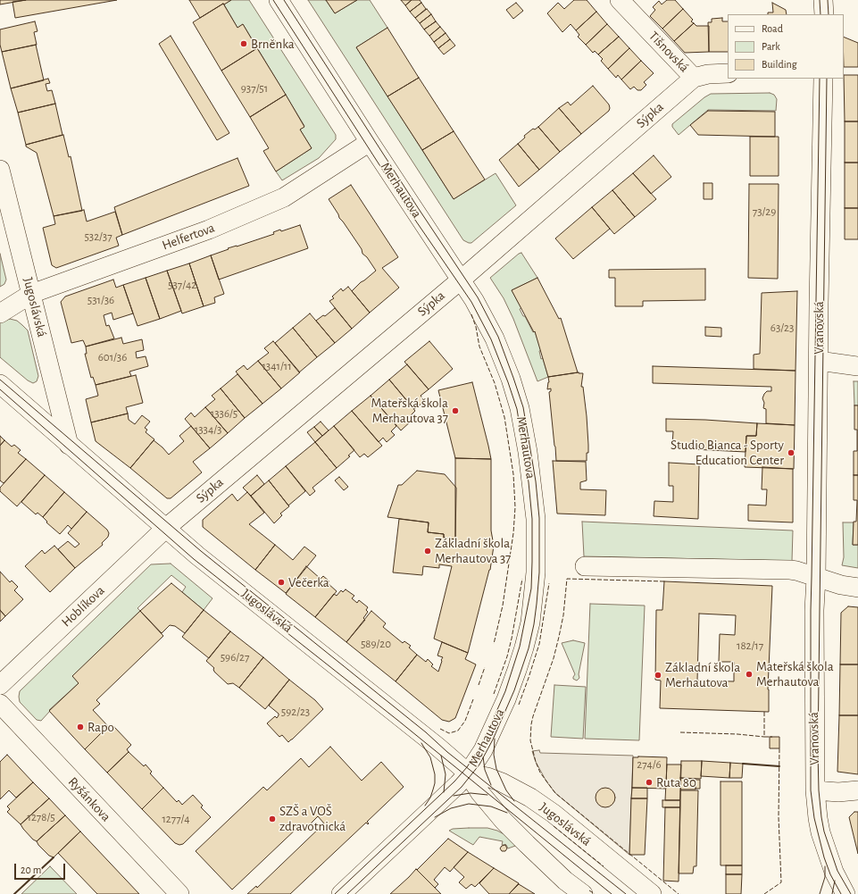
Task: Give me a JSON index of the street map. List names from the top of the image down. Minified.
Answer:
{"streets":{"street":["Tišnovská","Sýpka","Merhautova","Helfertova","Jugoslávská","Vranovská","Hoblíkova","Ryšánkova"]},"crossings":[["Tišnovská","Sýpka"],["Sýpka","Merhautova"],["Sýpka","Jugoslávská"],["Sýpka","Hoblíkova"],["Merhautova","Helfertova"],["Merhautova","Jugoslávská"],["Helfertova","Jugoslávská"],["Jugoslávská","Hoblíkova"]],"places":["Brněnka","Mateřská škola Merhautova 37","Studio Bianca - Sporty Education Center","Základní škola Merhautova 37","Večerka","Mateřská škola Merhautova","Základní škola Merhautova","Rapo","Ruta 80","SZŠ a VOŠ zdravotnická"],"house_numbers":["937/51","73/29","532/37","537/42","531/36","63/23","601/36","1341/11","1336/5","1334/3","589/20","182/17","596/27","592/23","274/6","1278/5","1277/4"],"legend":["Road","Park","Building"],"scale_bar":"20 m"}
